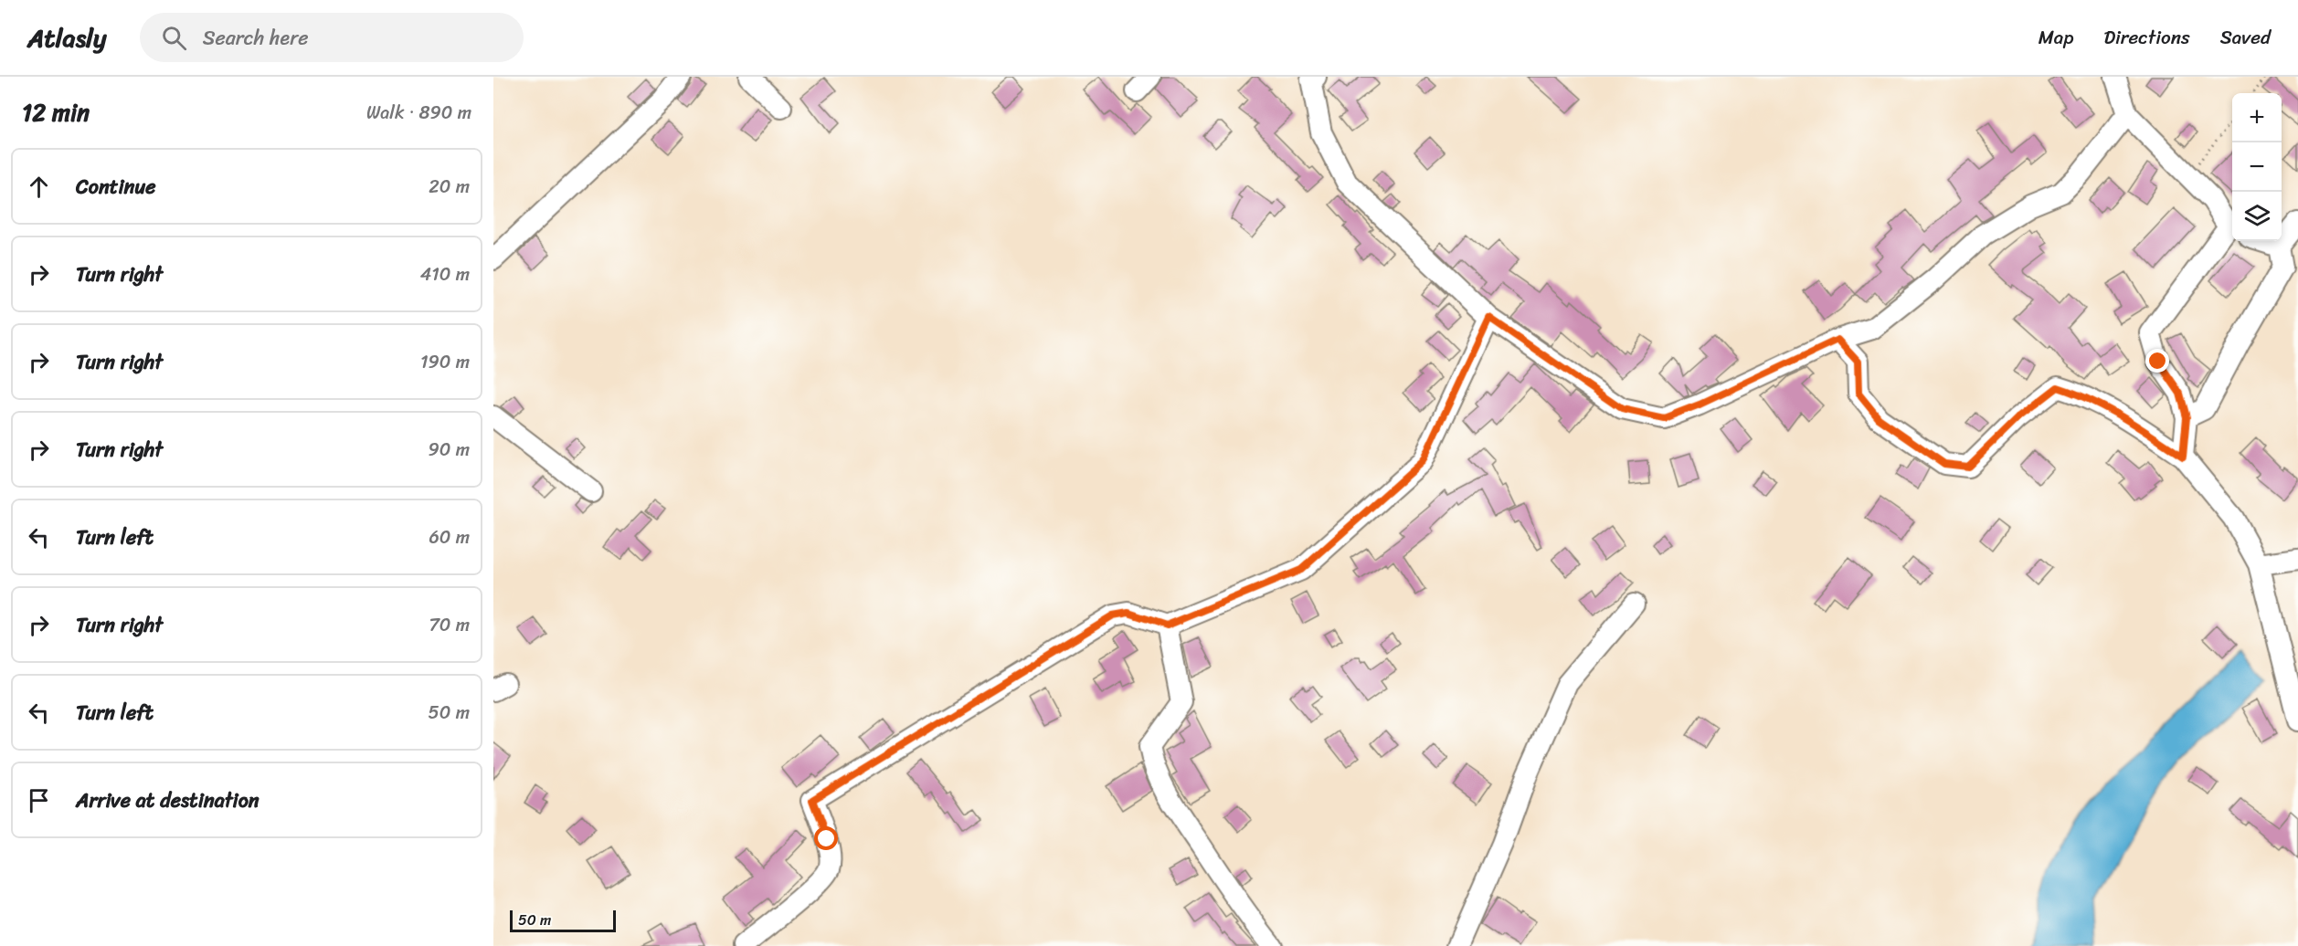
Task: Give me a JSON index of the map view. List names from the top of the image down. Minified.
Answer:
{"scale_bar":"50 m","page":{"header":"Atlasly","search":"Search here","nav":["Map","Directions","Saved"],"heading":["12 min","Walk · 890 m"],"map_buttons":["+","−"],"list":[["Continue","20 m"],["Turn right","410 m"],["Turn right","190 m"],["Turn right","90 m"],["Turn left","60 m"],["Turn right","70 m"],["Turn left","50 m"],"Arrive at destination"],"scale":"50 m"}}
